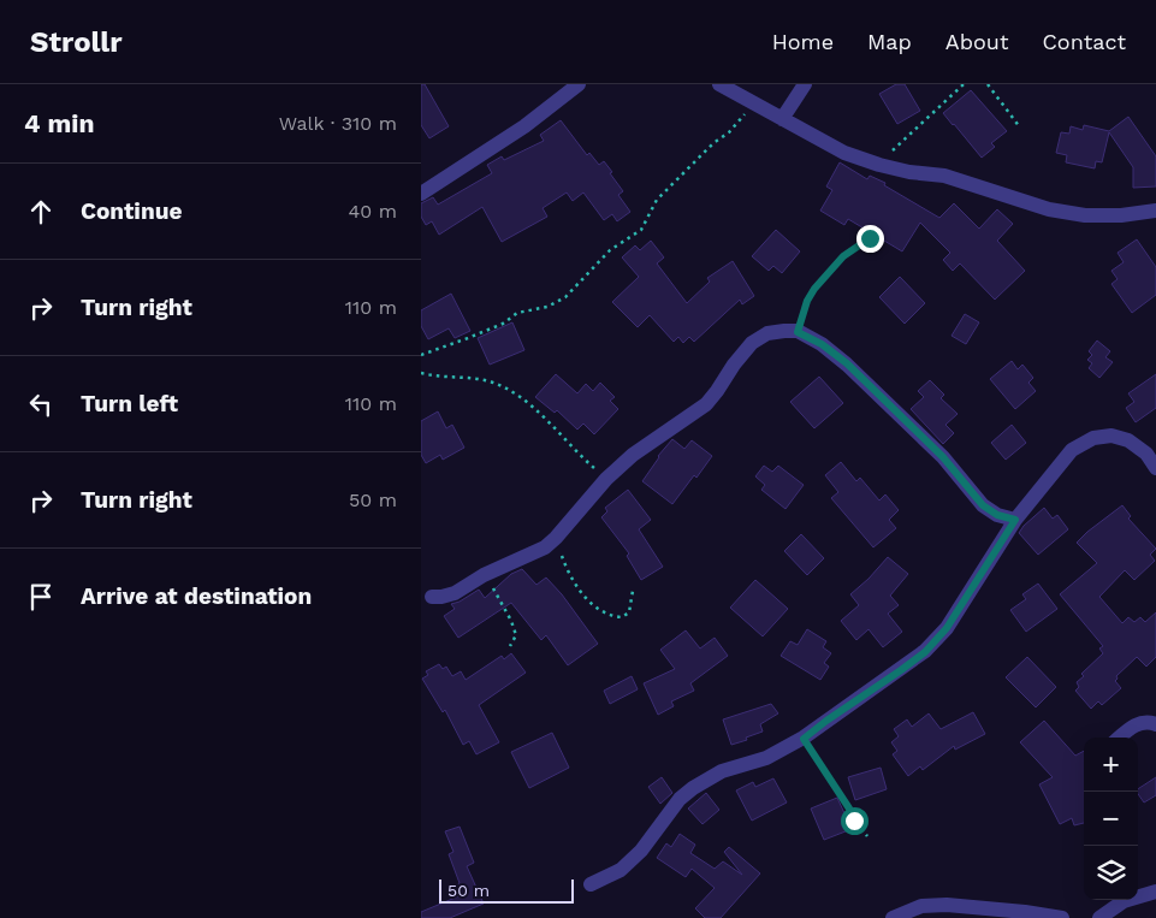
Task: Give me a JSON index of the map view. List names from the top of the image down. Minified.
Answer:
{"scale_bar":"50 m","page":{"header":"Strollr","nav":["Home","Map","About","Contact"],"heading":["4 min","Walk · 310 m"],"list":[["Continue","40 m"],["Turn right","110 m"],["Turn left","110 m"],["Turn right","50 m"],"Arrive at destination"],"map_buttons":["+","−"],"scale":"50 m"}}
